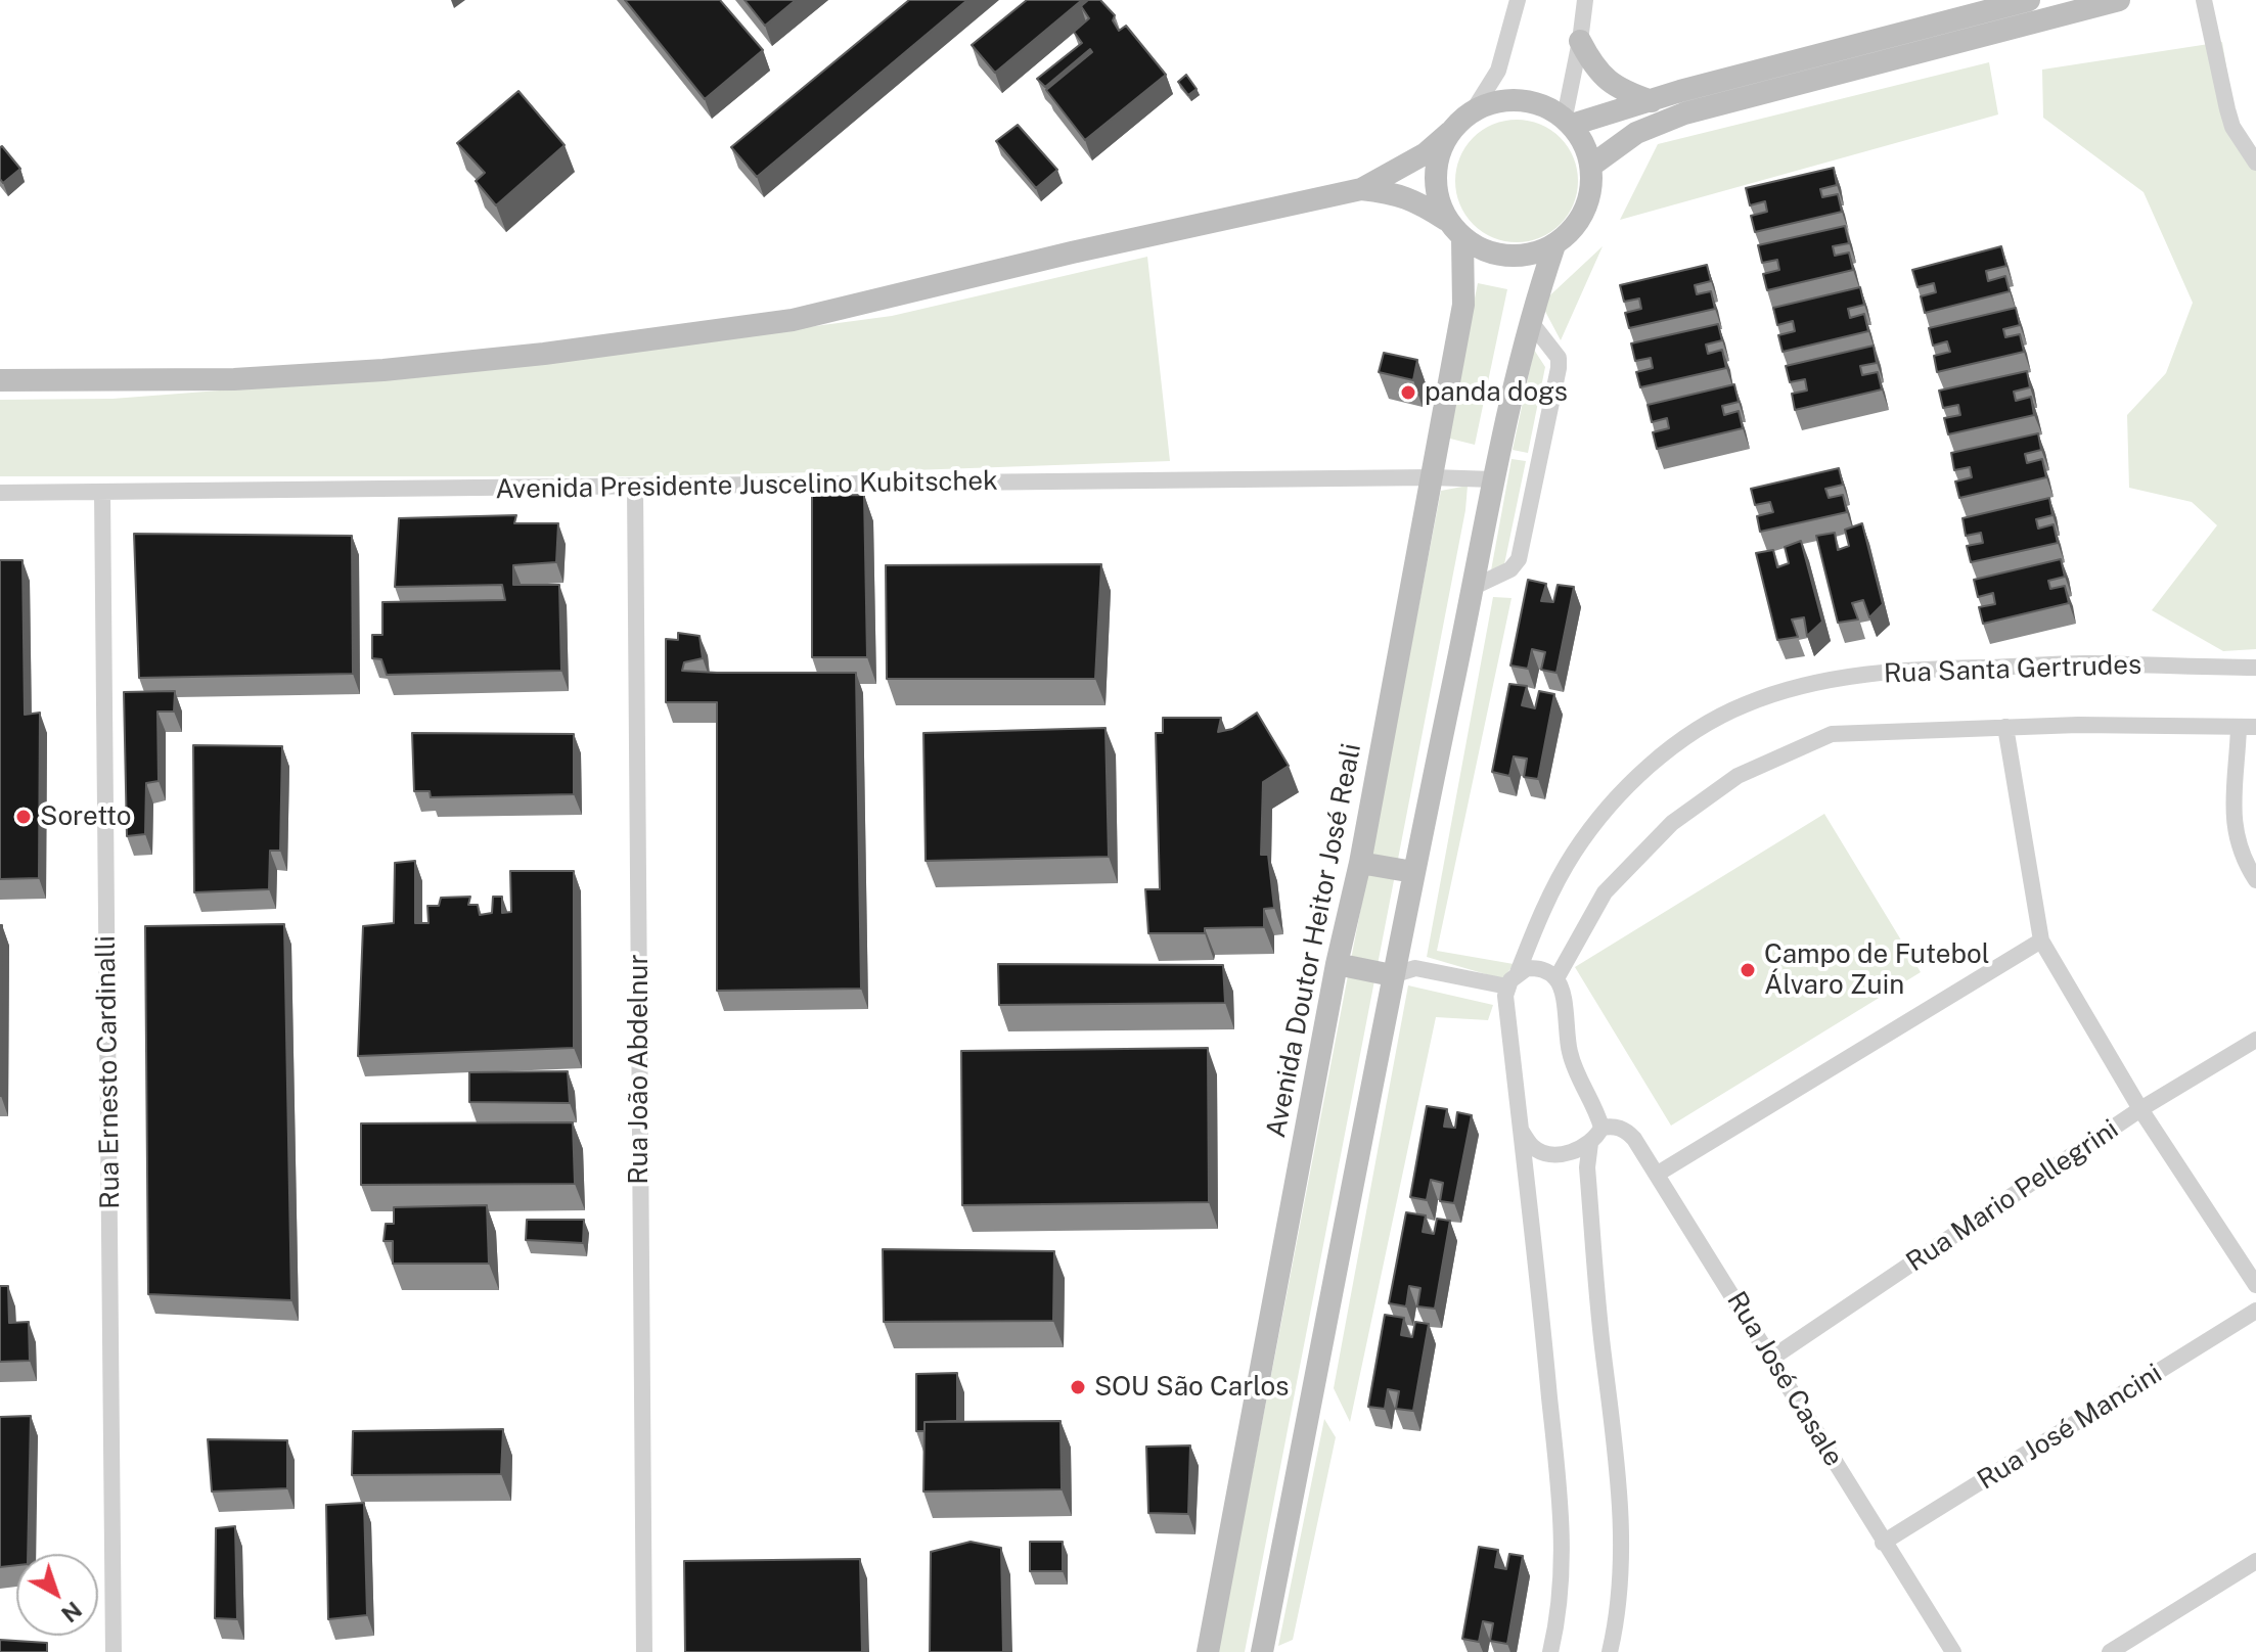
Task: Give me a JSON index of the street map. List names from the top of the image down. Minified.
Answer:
{"streets":{"main road":["Avenida Doutor Heitor José Reali"],"street":["Avenida Presidente Juscelino Kubitschek","Rua Santa Gertrudes","Rua João Abdelnur","Rua Ernesto Cardinalli","Rua Mario Pellegrini","Rua José Casale","Rua José Mancini"]},"crossings":[["Avenida Presidente Juscelino Kubitschek","Avenida Doutor Heitor José Reali"],["Avenida Presidente Juscelino Kubitschek","Rua João Abdelnur"],["Avenida Presidente Juscelino Kubitschek","Rua Ernesto Cardinalli"],["Rua Mario Pellegrini","Rua José Casale"],["Rua José Casale","Rua José Mancini"]],"places":["panda dogs","Soretto","Campo de Futebol Álvaro Zuin","SOU São Carlos"],"north":"bottom right"}
